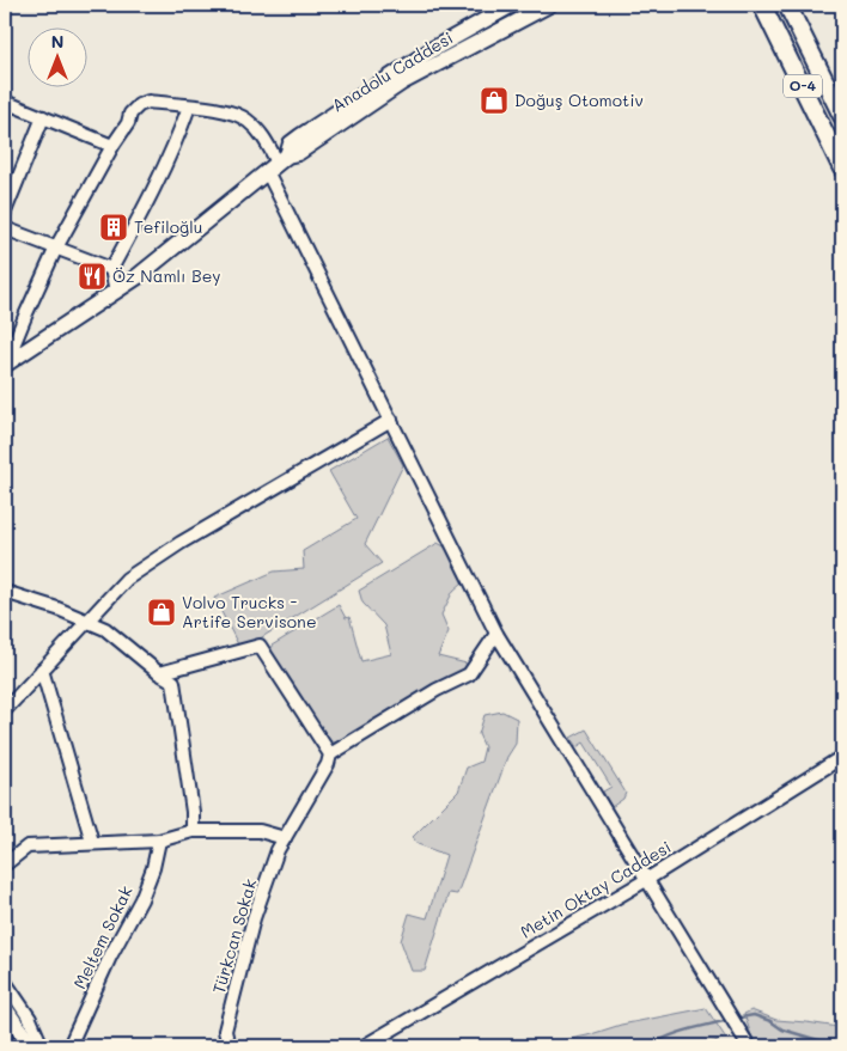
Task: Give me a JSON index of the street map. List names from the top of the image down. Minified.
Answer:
{"streets":{"highway":["O-4"],"main road":["Anadolu Caddesi"],"street":["Metin Oktay Caddesi","Türkcan Sokak","Meltem Sokak"]},"places":{"shop":["Doğuş Otomotiv","Volvo Trucks - Artife Servisone"],"building":["Tefiloğlu"],"restaurant":["Öz Namlı Bey"]},"north":"top"}
